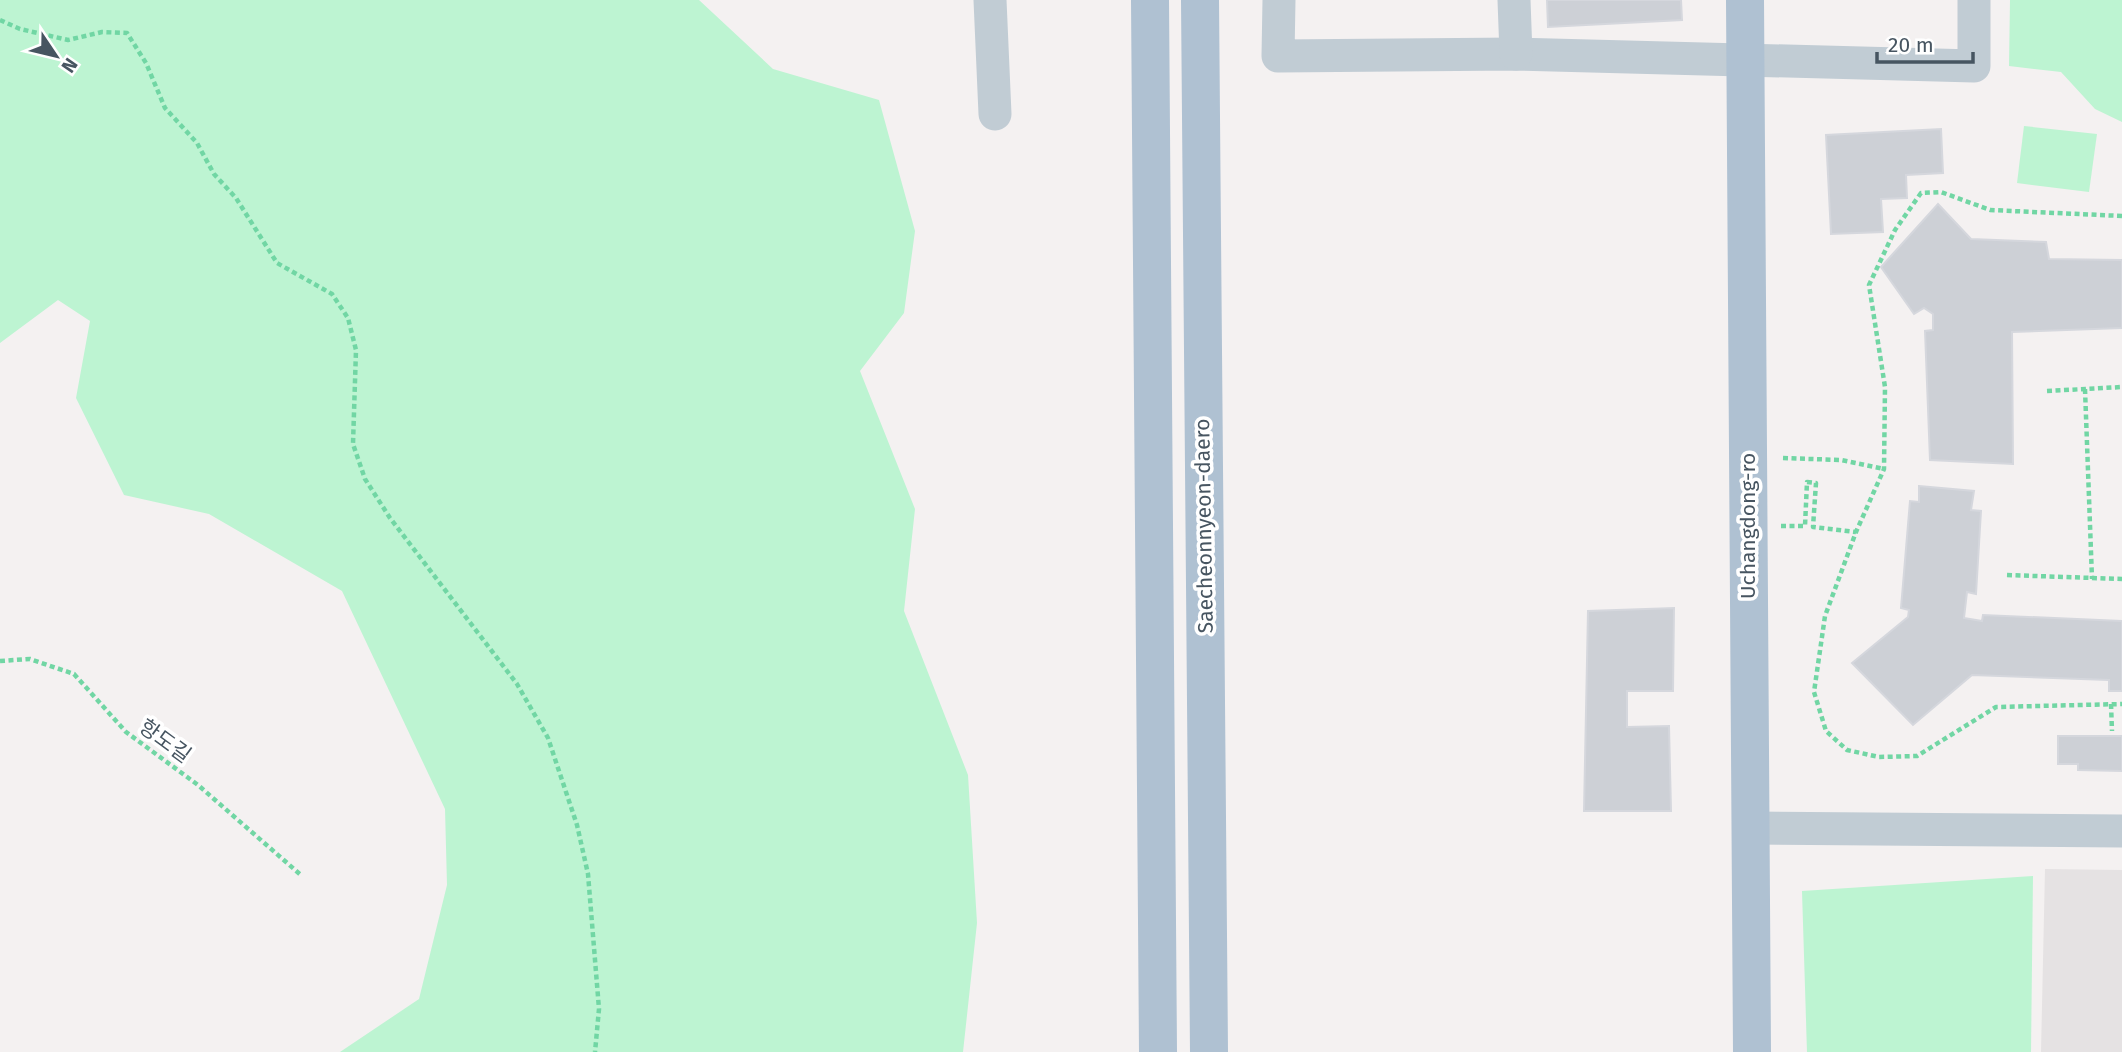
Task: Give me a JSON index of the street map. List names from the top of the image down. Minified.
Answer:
{"streets":{"main road":["Saecheonnyeon-daero","Uchangdong-ro"],"path":["항도길"]},"scale_bar":"20 m","north":"bottom right"}
